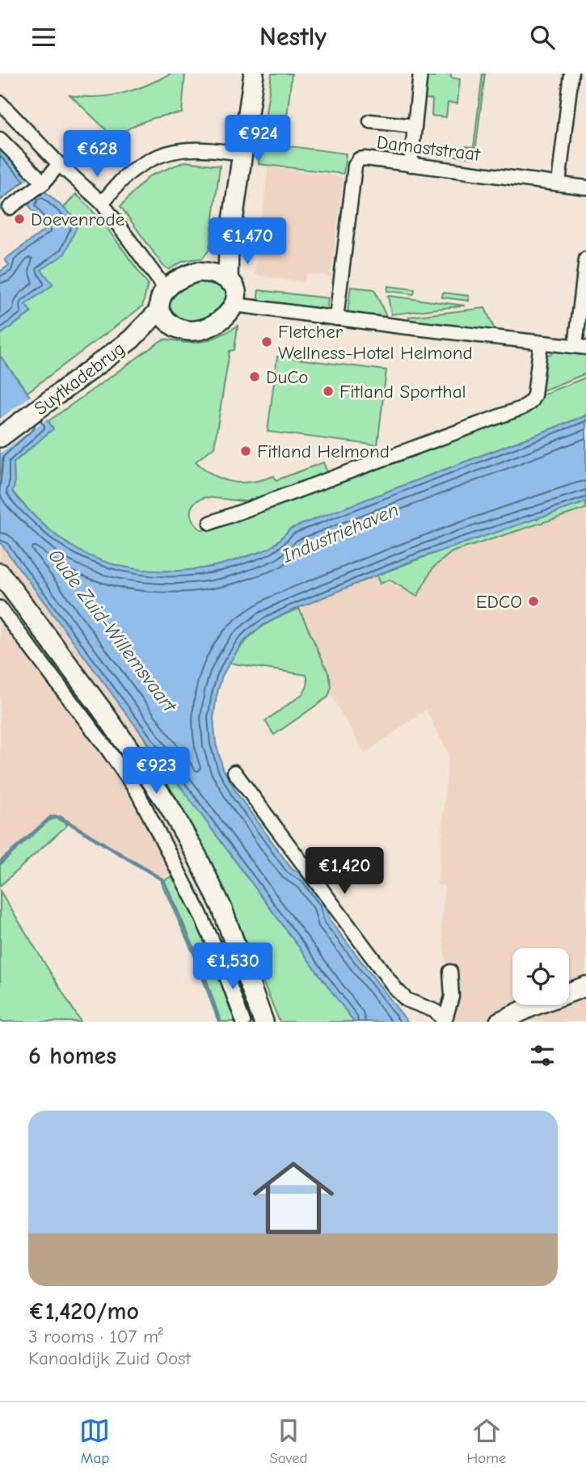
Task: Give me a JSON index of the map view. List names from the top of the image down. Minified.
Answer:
{"streets":{"main road":["Suytkadebrug"],"street":["Damaststraat"]},"water":["Industriehaven","Oude Zuid-Willemsvaart"],"places":["Doevenrode","Fletcher Wellness-Hotel Helmond","DuCo","Fitland Sporthal","Fitland Helmond","EDCO"],"page":{"header":"Nestly","price":["€924","€628","€1,470","€923","€1,420","€1,530"],"heading":"6 homes","list":[{"name":"€1,420/mo","note":"3 rooms · 107 m² · Kanaaldijk Zuid Oost"}],"tabs":["Map","Saved","Home"]}}
